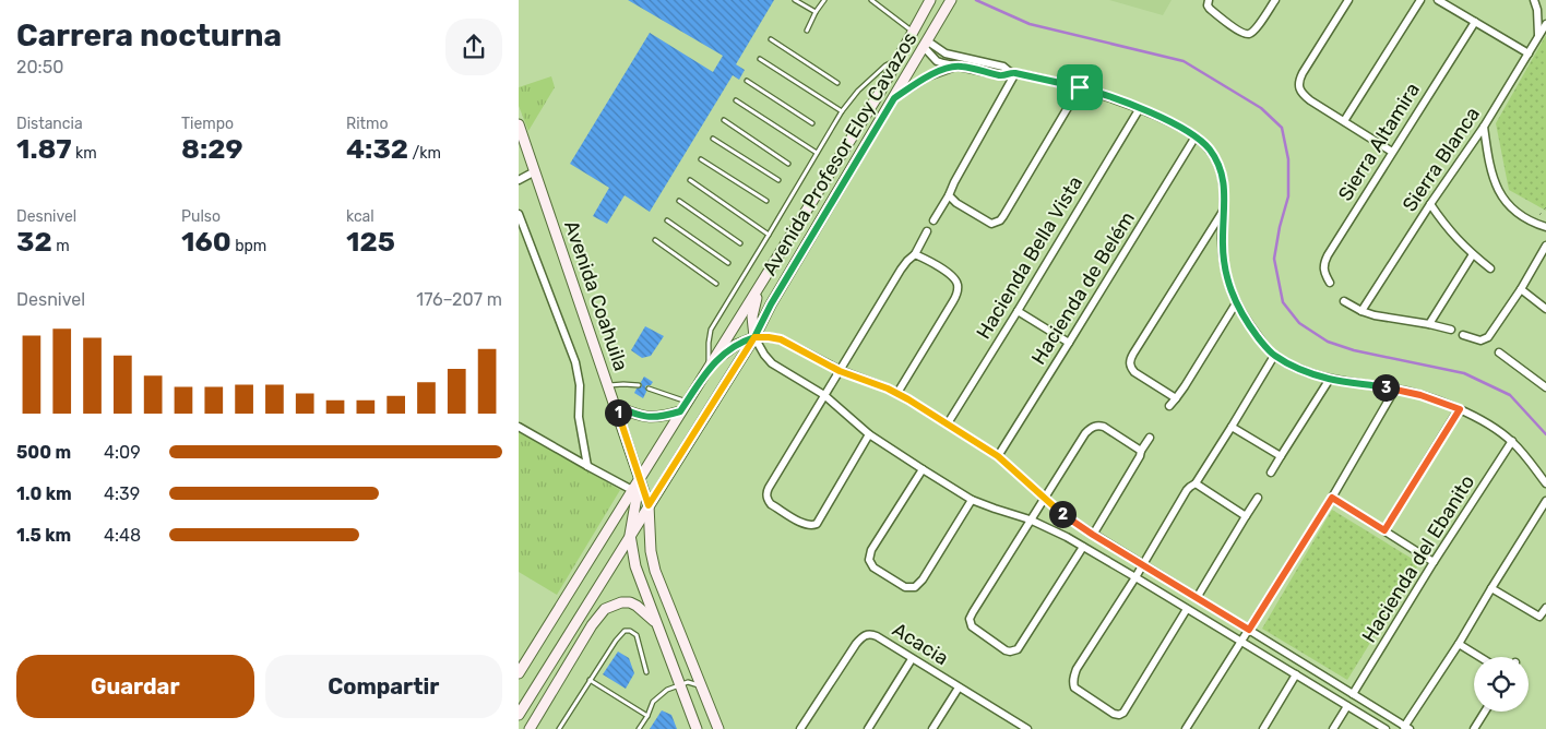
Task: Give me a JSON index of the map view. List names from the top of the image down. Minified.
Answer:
{"streets":{"main road":["Avenida Profesor Eloy Cavazos","Avenida Coahuila"],"street":["Sierra Altamira","Sierra Blanca","Hacienda Bella Vista","Hacienda de Belém","Hacienda del Ebanito","Acacia"]},"crossings":[["Avenida Profesor Eloy Cavazos","Avenida Coahuila"]],"page":{"heading":["Carrera nocturna","20:50"],"stats":[["Distancia","1.87 km"],["Tiempo","8:29"],["Ritmo","4:32 /km"],["Desnivel","32 m"],["Pulso","160 bpm"],["kcal","125"]],"chart":["Desnivel","176–207 m"],"pins":["3","1","2"],"list":[{"name":"500 m","note":"4:09"},{"name":"1.0 km","note":"4:39"},{"name":"1.5 km","note":"4:48"}],"buttons":["Guardar","Compartir"]}}
